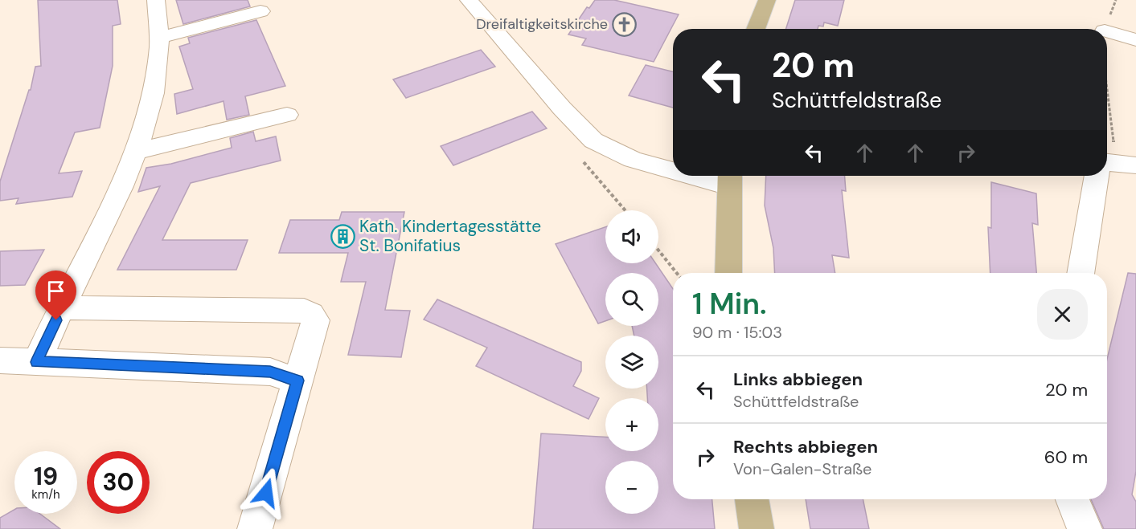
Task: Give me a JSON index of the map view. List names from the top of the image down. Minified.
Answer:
{"places":{"church":["Dreifaltigkeitskirche"],"building":["Kath. Kindertagesstätte St. Bonifatius"]},"page":{"turn":["20 m","Schüttfeldstraße"],"map_buttons":["+","−"],"heading":["1 Min.","90 m · 15:03"],"list":[{"name":"Links abbiegen","note":"Schüttfeldstraße","value":"20 m"},{"name":"Rechts abbiegen","note":"Von-Galen-Straße","value":"60 m"}],"speed":"19 km/h","limit":"30"}}
